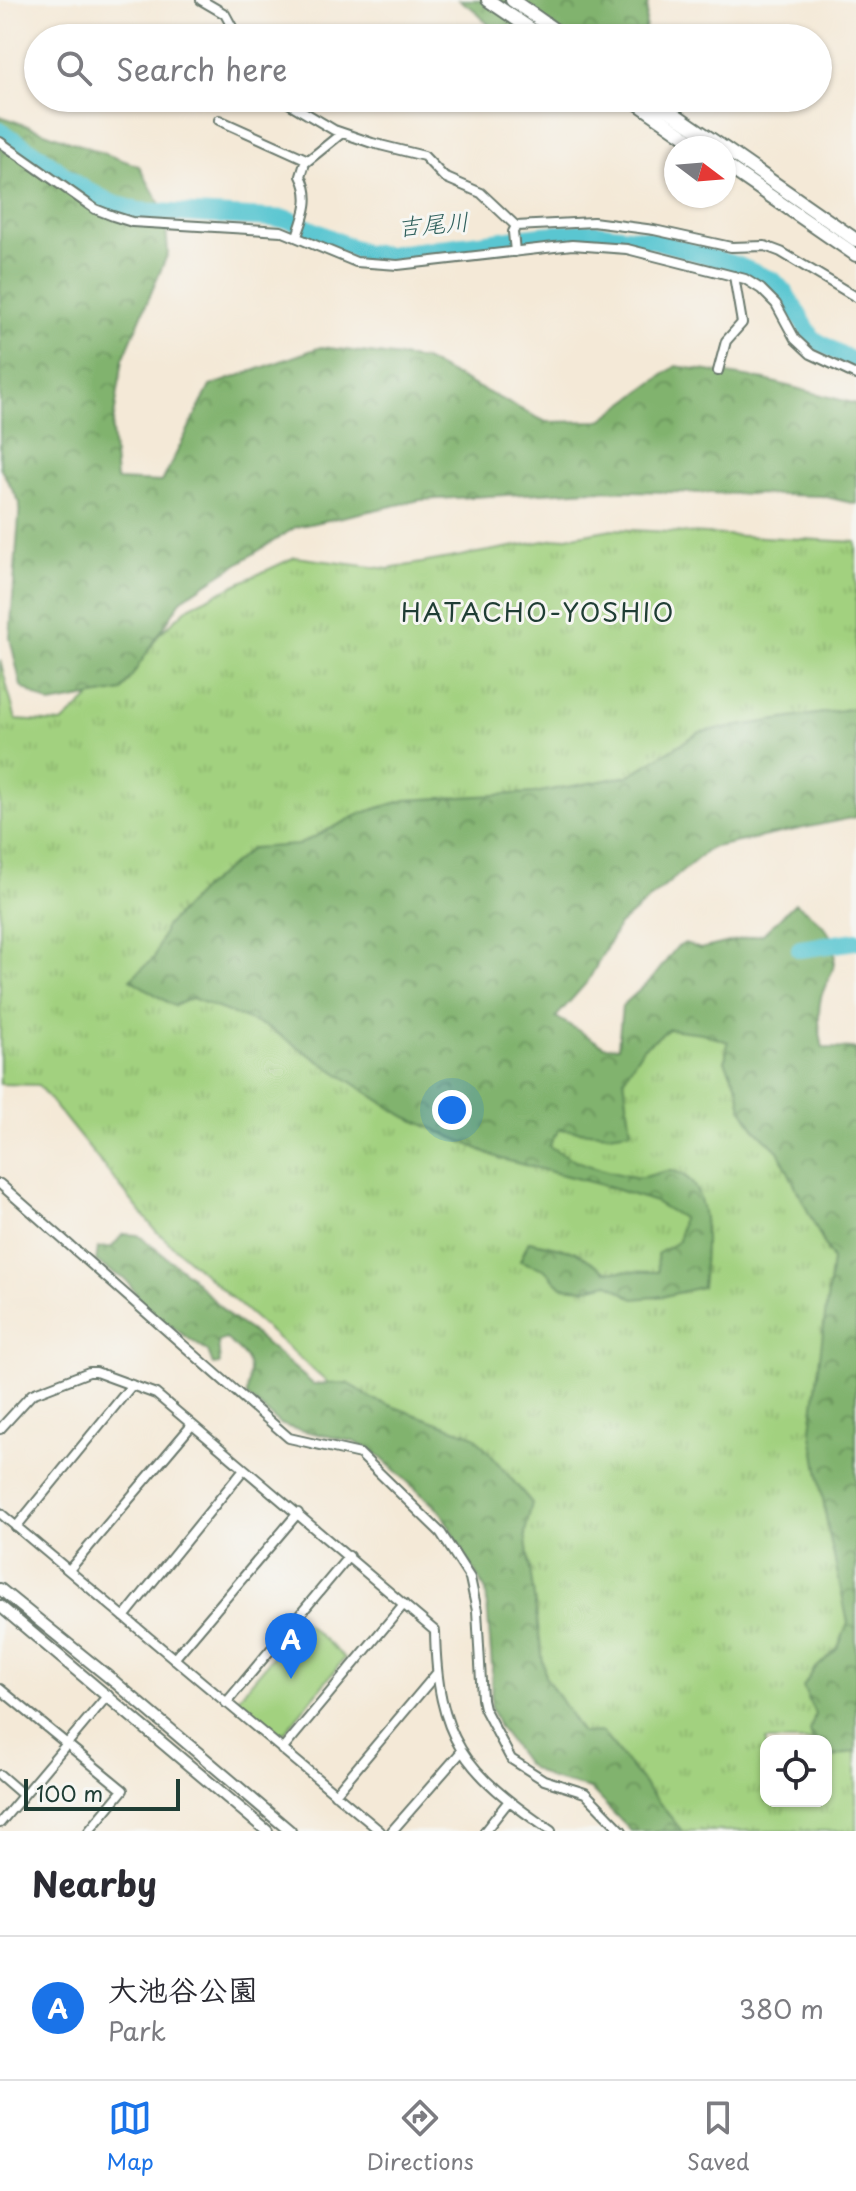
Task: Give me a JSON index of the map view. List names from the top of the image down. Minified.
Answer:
{"districts":["HATACHO-YOSHIO"],"water":["吉尾川"],"scale_bar":"100 m","north":"right","page":{"search":"Search here","pins":"A","scale":"100 m","heading":"Nearby","list":[{"mark":"A","name":"大池谷公園","note":"Park","value":"380 m"}],"nav":["Map","Directions","Saved"]}}
